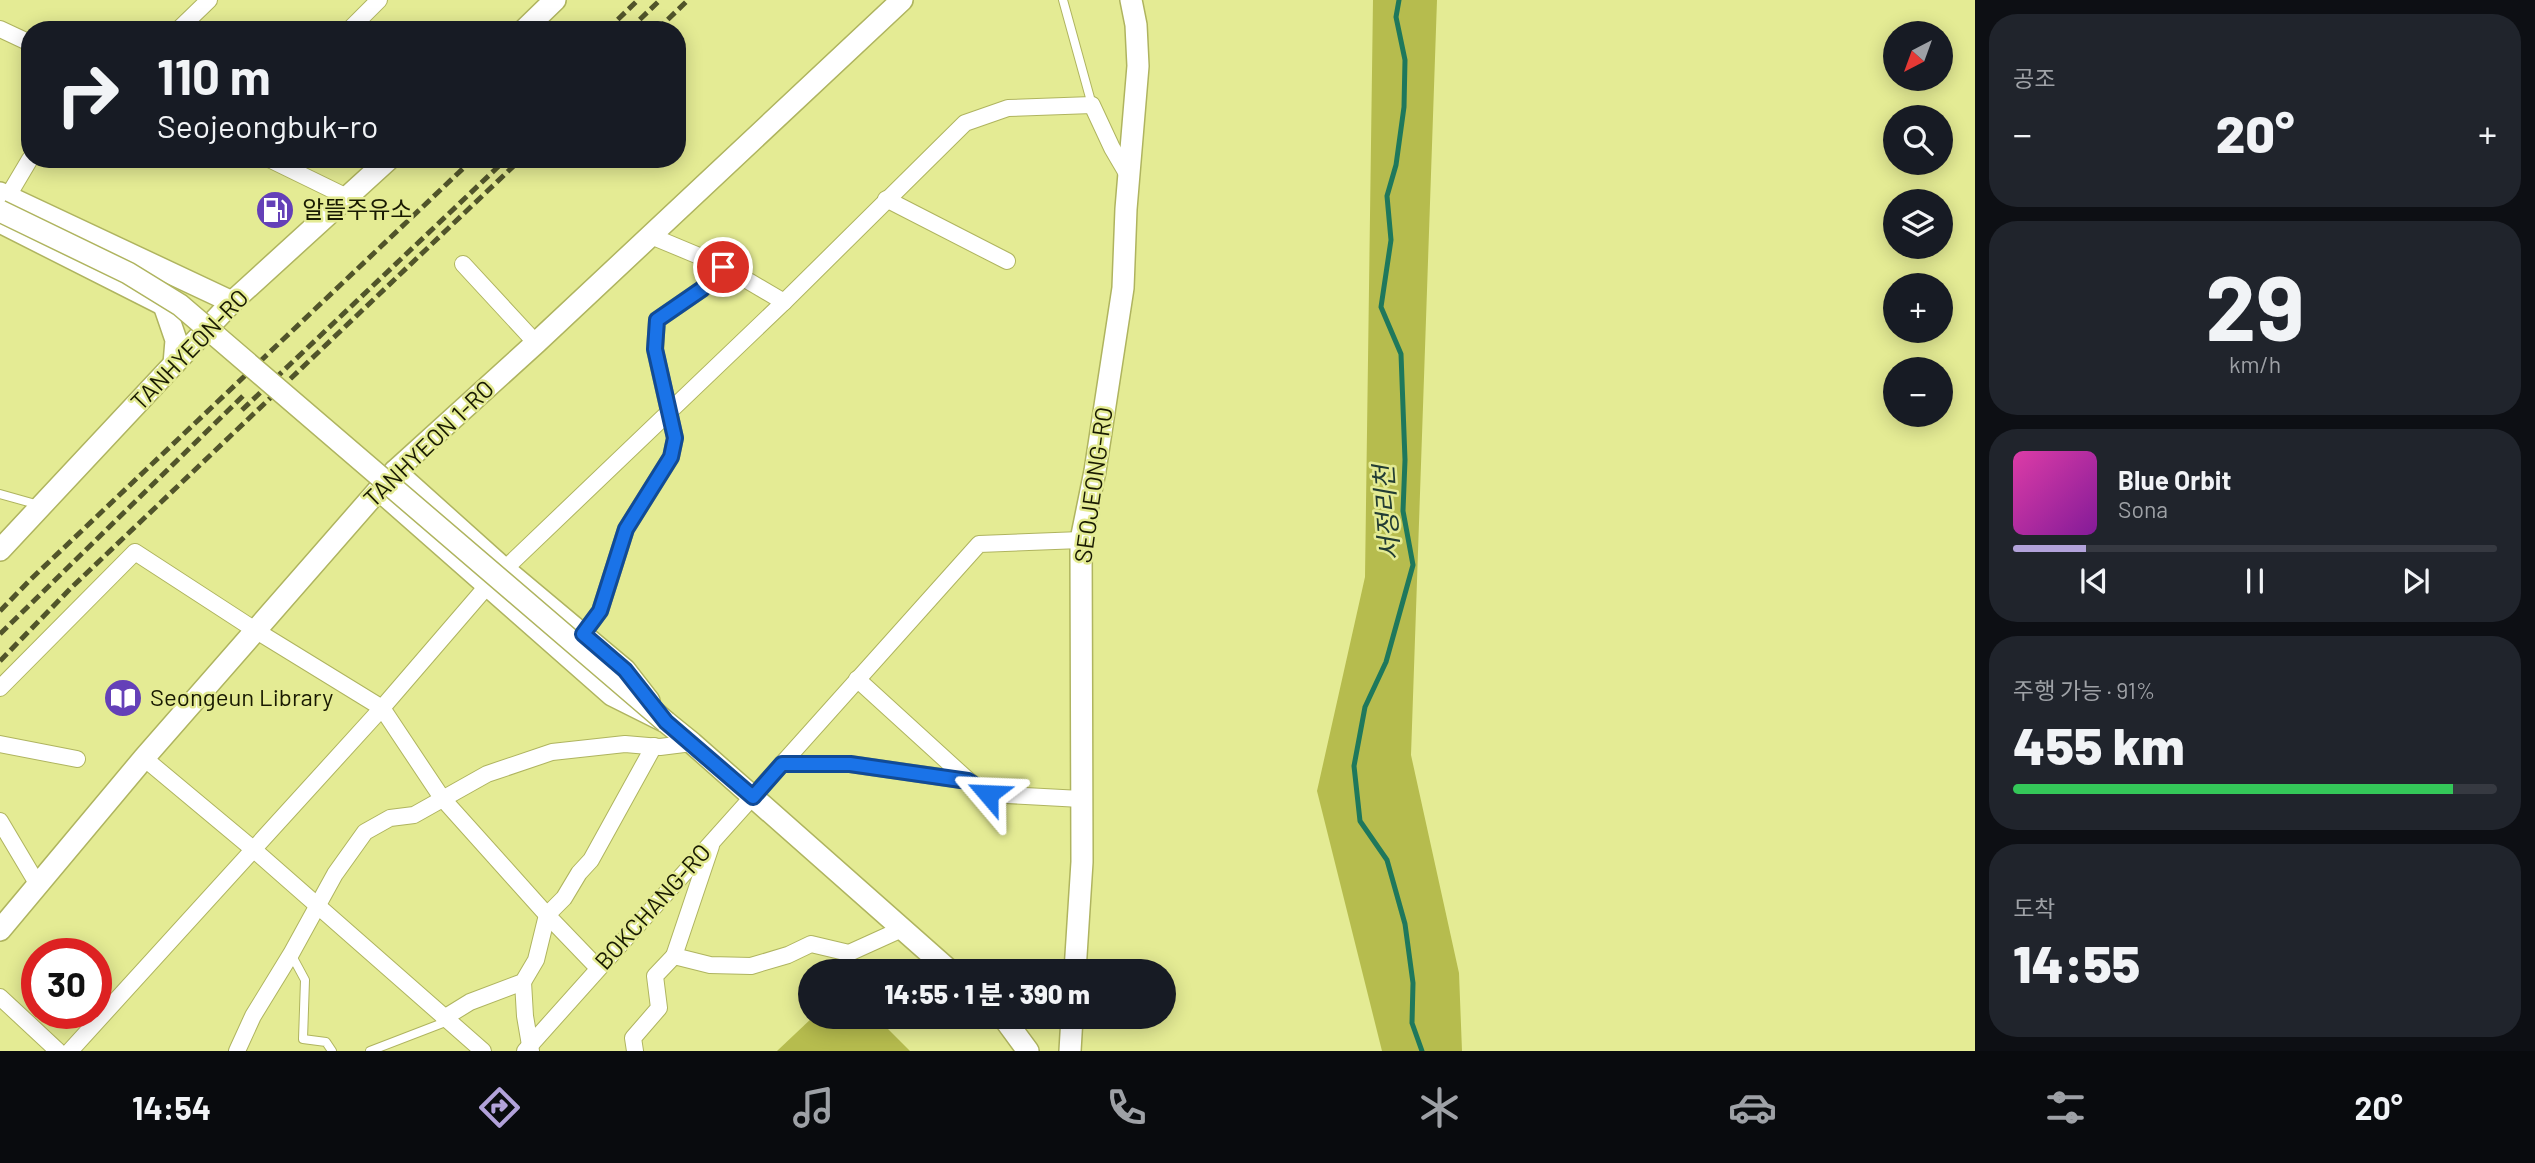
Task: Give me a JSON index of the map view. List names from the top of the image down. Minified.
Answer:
{"streets":{"street":["TANHYEON-RO","TANHYEON 1-RO","SEOJEONG-RO","BOKCHANG-RO"]},"crossings":[["SEOJEONG-RO","BOKCHANG-RO"]],"water":["서정리천"],"places":{"fuel station":["알뜰주유소"],"library":["Seongeun Library"]},"north":"bottom left","page":{"tile":["공조",["29","km/h"],["주행 가능 · 91%","455 km"],["도착","14:55"]],"map_buttons":["+","−"],"turn":["110 m","Seojeongbuk-ro"],"heat":["−","20°","+"],"song":["Blue Orbit","Sona"],"limit":"30","trip":"14:55 · 1 분 · 390 m","tabs":["14:54","20°"]}}
